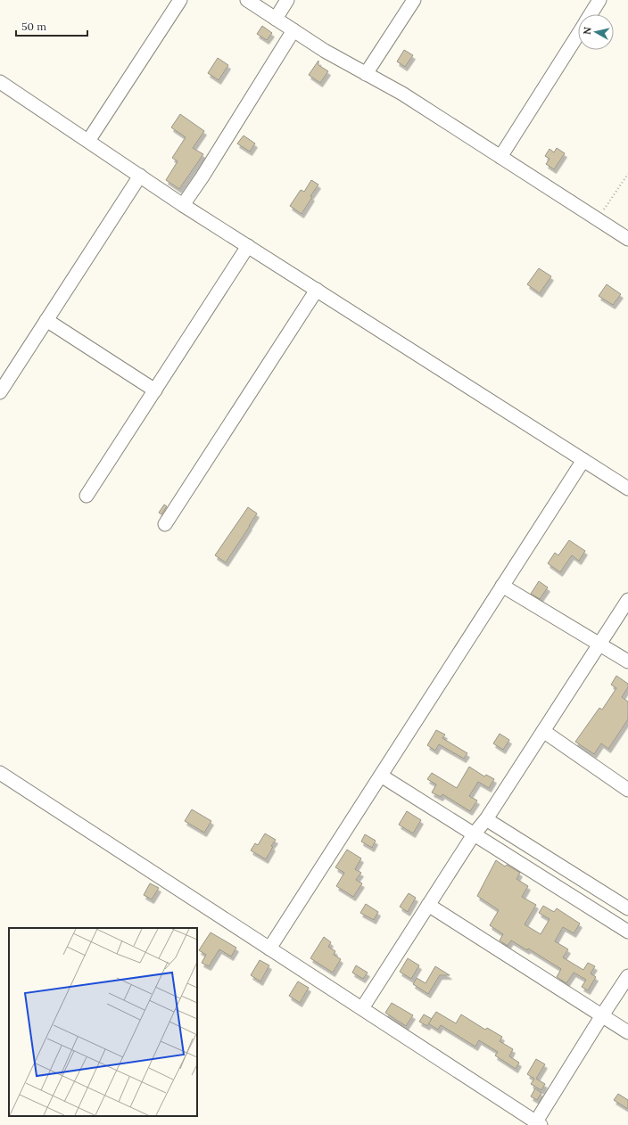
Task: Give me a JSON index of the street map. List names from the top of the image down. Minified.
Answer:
{"scale_bar":"50 m","north":"left"}
